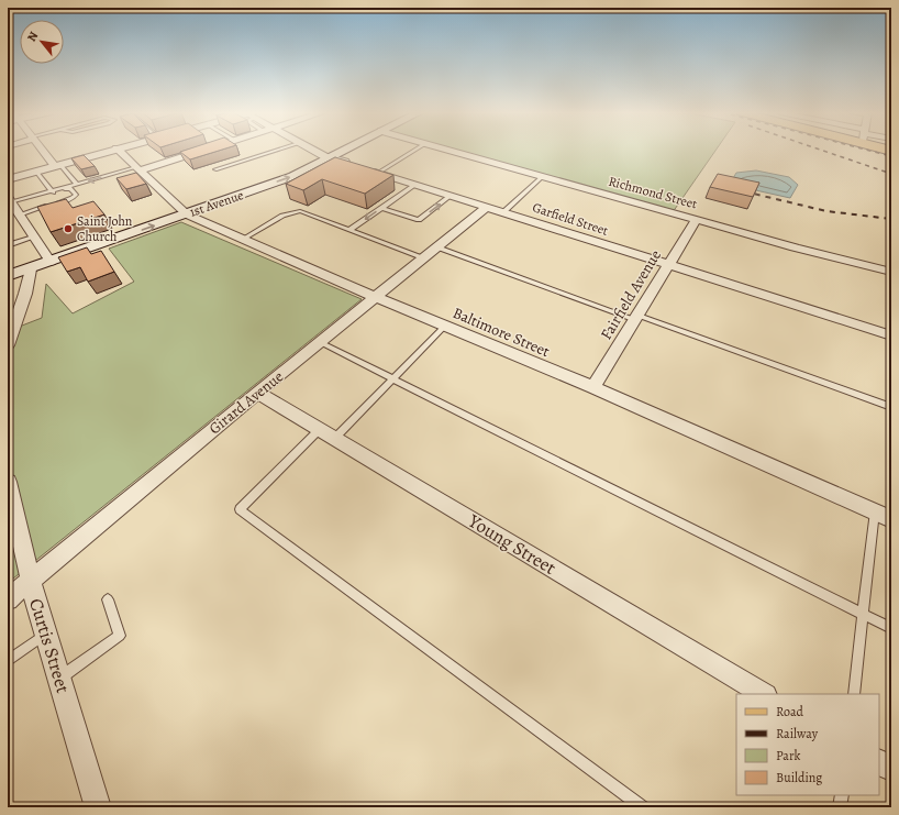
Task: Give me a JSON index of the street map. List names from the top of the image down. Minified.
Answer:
{"streets":{"main road":["1st Avenue"],"street":["Richmond Street","Garfield Street","Fairfield Avenue","Baltimore Street","Girard Avenue","Young Street","Curtis Street"]},"crossings":[["Richmond Street","Fairfield Avenue"],["1st Avenue","Garfield Street"],["1st Avenue","Baltimore Street"],["Garfield Street","Fairfield Avenue"],["Garfield Street","Girard Avenue"],["Fairfield Avenue","Baltimore Street"],["Baltimore Street","Girard Avenue"],["Girard Avenue","Young Street"],["Girard Avenue","Curtis Street"]],"one_way":["1st Avenue"],"places":["Saint John Church"],"legend":["Road","Railway","Park","Building"],"north":"top left"}
